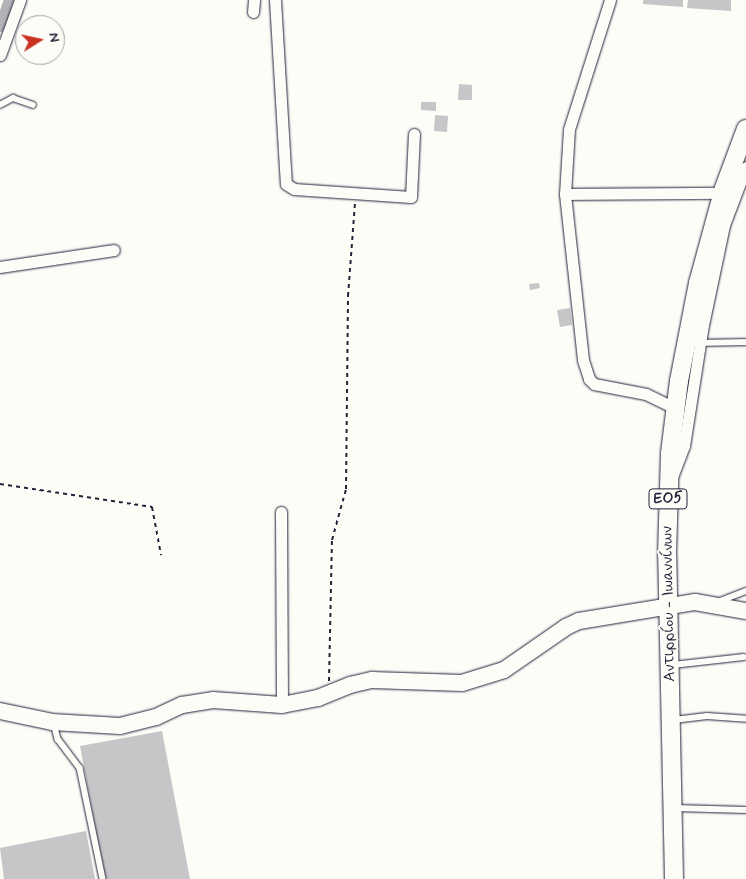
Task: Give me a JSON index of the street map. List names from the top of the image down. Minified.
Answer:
{"streets":{"main road":["ΕΟ5","Αντιρρίου - Ιωαννίνων"]},"north":"right"}
